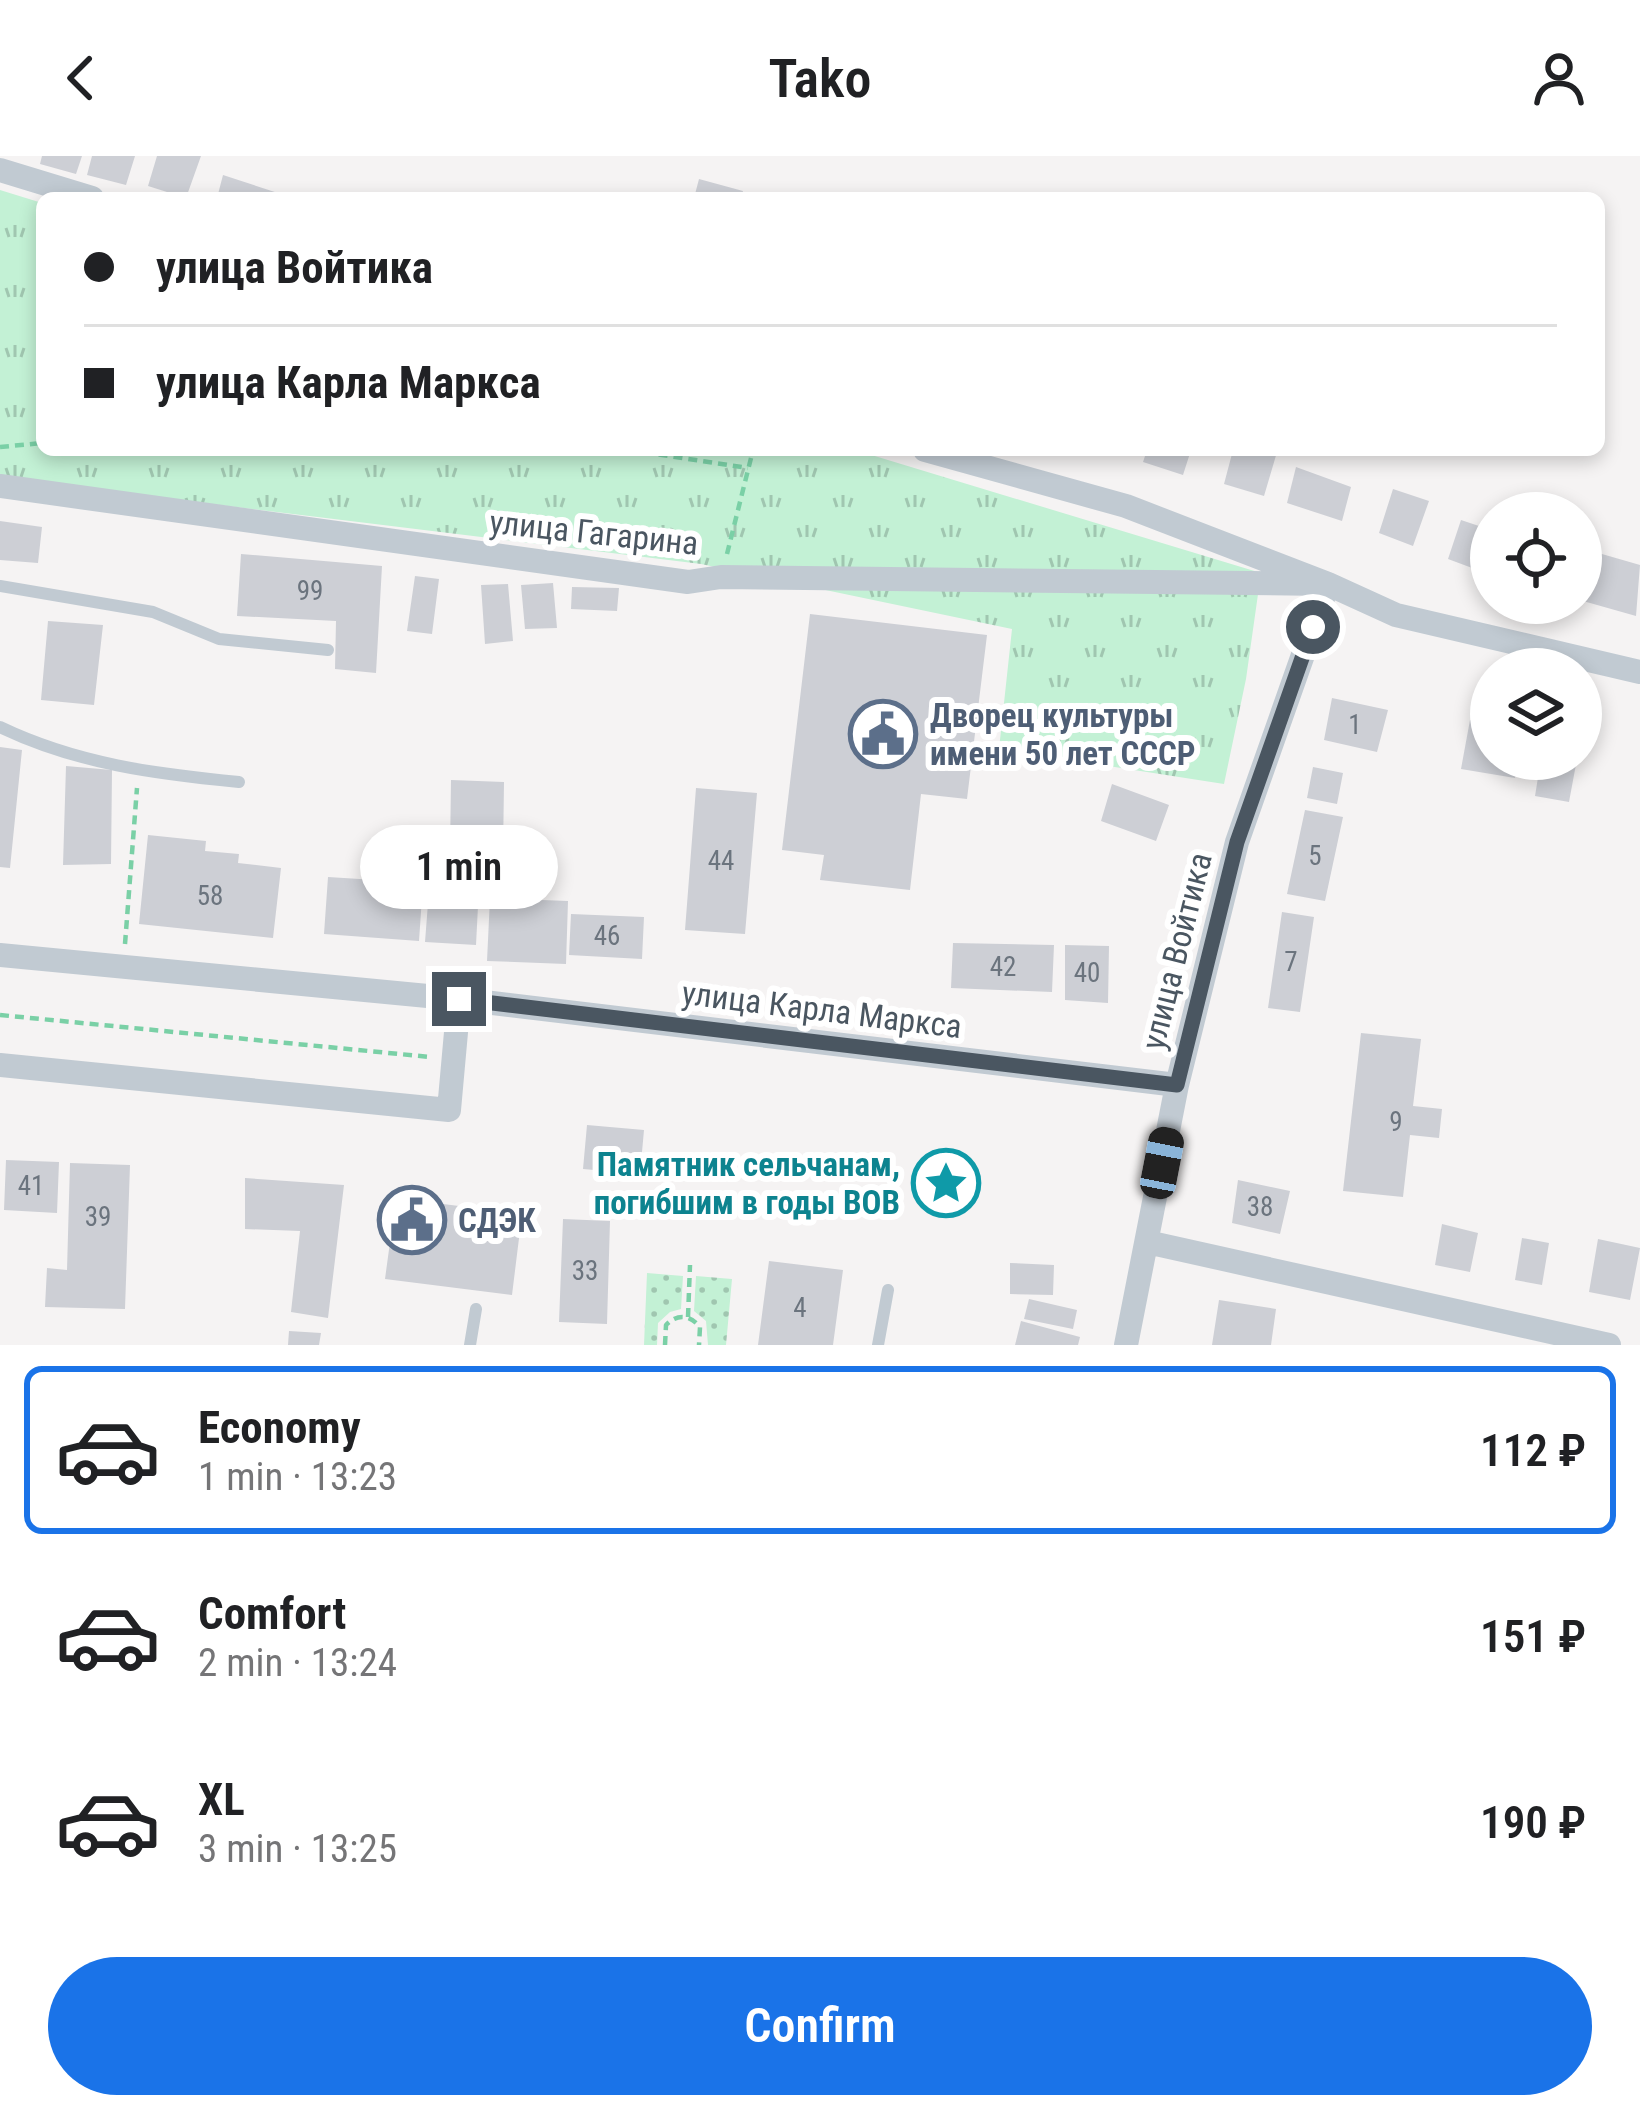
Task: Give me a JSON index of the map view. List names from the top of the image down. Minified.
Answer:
{"streets":{"street":["улица Гагарина","улица Войтика","улица Карла Маркса"]},"crossings":[["улица Гагарина","улица Войтика"],["улица Войтика","улица Карла Маркса"]],"places":{"public building":["Дворец культуры имени 50 лет СССР","СДЭК"],"place":["Памятник сельчанам, погибшим в годы ВОВ"]},"house_numbers":["99","1","5","44","58","46","7","42","40","9","41","38","39","33","4"],"page":{"header":"Tako","banner":["улица Войтика","улица Карла Маркса"],"bubble":"1 min","list":[{"name":"Economy","note":"1 min · 13:23","value":"112 ₽"},{"name":"Comfort","note":"2 min · 13:24","value":"151 ₽"},{"name":"XL","note":"3 min · 13:25","value":"190 ₽"}],"buttons":"Confirm"}}
